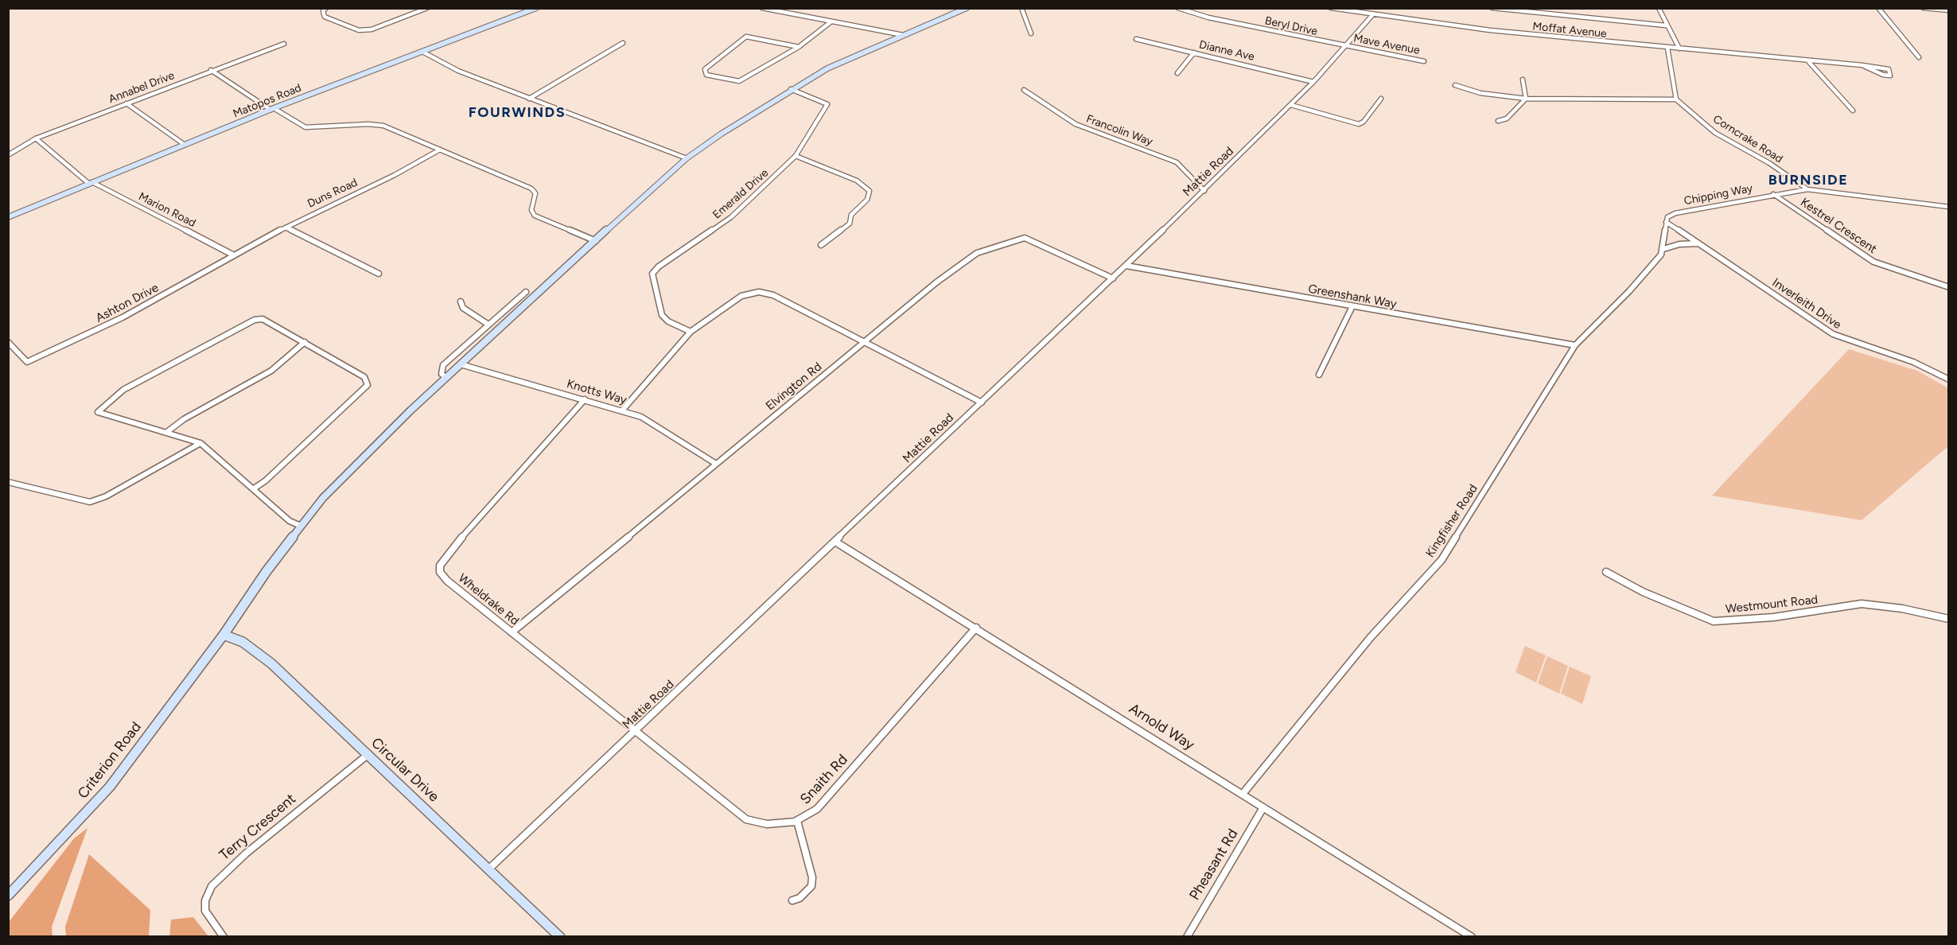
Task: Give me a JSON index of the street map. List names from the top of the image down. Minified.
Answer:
{"streets":{"street":["Beryl Drive","Moffat Avenue","Mave Avenue","Dianne Ave","Annabel Drive","Matopos Road","Francolin Way","Corncrake Road","Mattie Road","Duns Road","Emerald Drive","Chipping Way","Marion Road","Kestrel Crescent","Greenshank Way","Ashton Drive","Inverleith Drive","Elvington Rd","Knotts Way","Kingfisher Road","Wheldrake Rd","Westmount Road","Arnold Way","Criterion Road","Circular Drive","Snaith Rd","Terry Crescent","Pheasant Rd"]},"crossings":[["Beryl Drive","Mave Avenue"],["Beryl Drive","Mattie Road"],["Moffat Avenue","Mattie Road"],["Mave Avenue","Mattie Road"],["Dianne Ave","Mattie Road"],["Annabel Drive","Marion Road"],["Matopos Road","Marion Road"],["Francolin Way","Mattie Road"],["Corncrake Road","Chipping Way"],["Mattie Road","Greenshank Way"],["Mattie Road","Elvington Rd"],["Mattie Road","Wheldrake Rd"],["Mattie Road","Arnold Way"],["Mattie Road","Circular Drive"],["Mattie Road","Snaith Rd"],["Duns Road","Marion Road"],["Duns Road","Ashton Drive"],["Emerald Drive","Criterion Road"],["Chipping Way","Kestrel Crescent"],["Chipping Way","Inverleith Drive"],["Marion Road","Ashton Drive"],["Greenshank Way","Kingfisher Road"],["Elvington Rd","Knotts Way"],["Elvington Rd","Wheldrake Rd"],["Knotts Way","Wheldrake Rd"],["Knotts Way","Criterion Road"],["Kingfisher Road","Arnold Way"],["Wheldrake Rd","Snaith Rd"],["Arnold Way","Snaith Rd"],["Arnold Way","Pheasant Rd"],["Criterion Road","Circular Drive"],["Circular Drive","Terry Crescent"]],"districts":["FOURWINDS","BURNSIDE"]}
